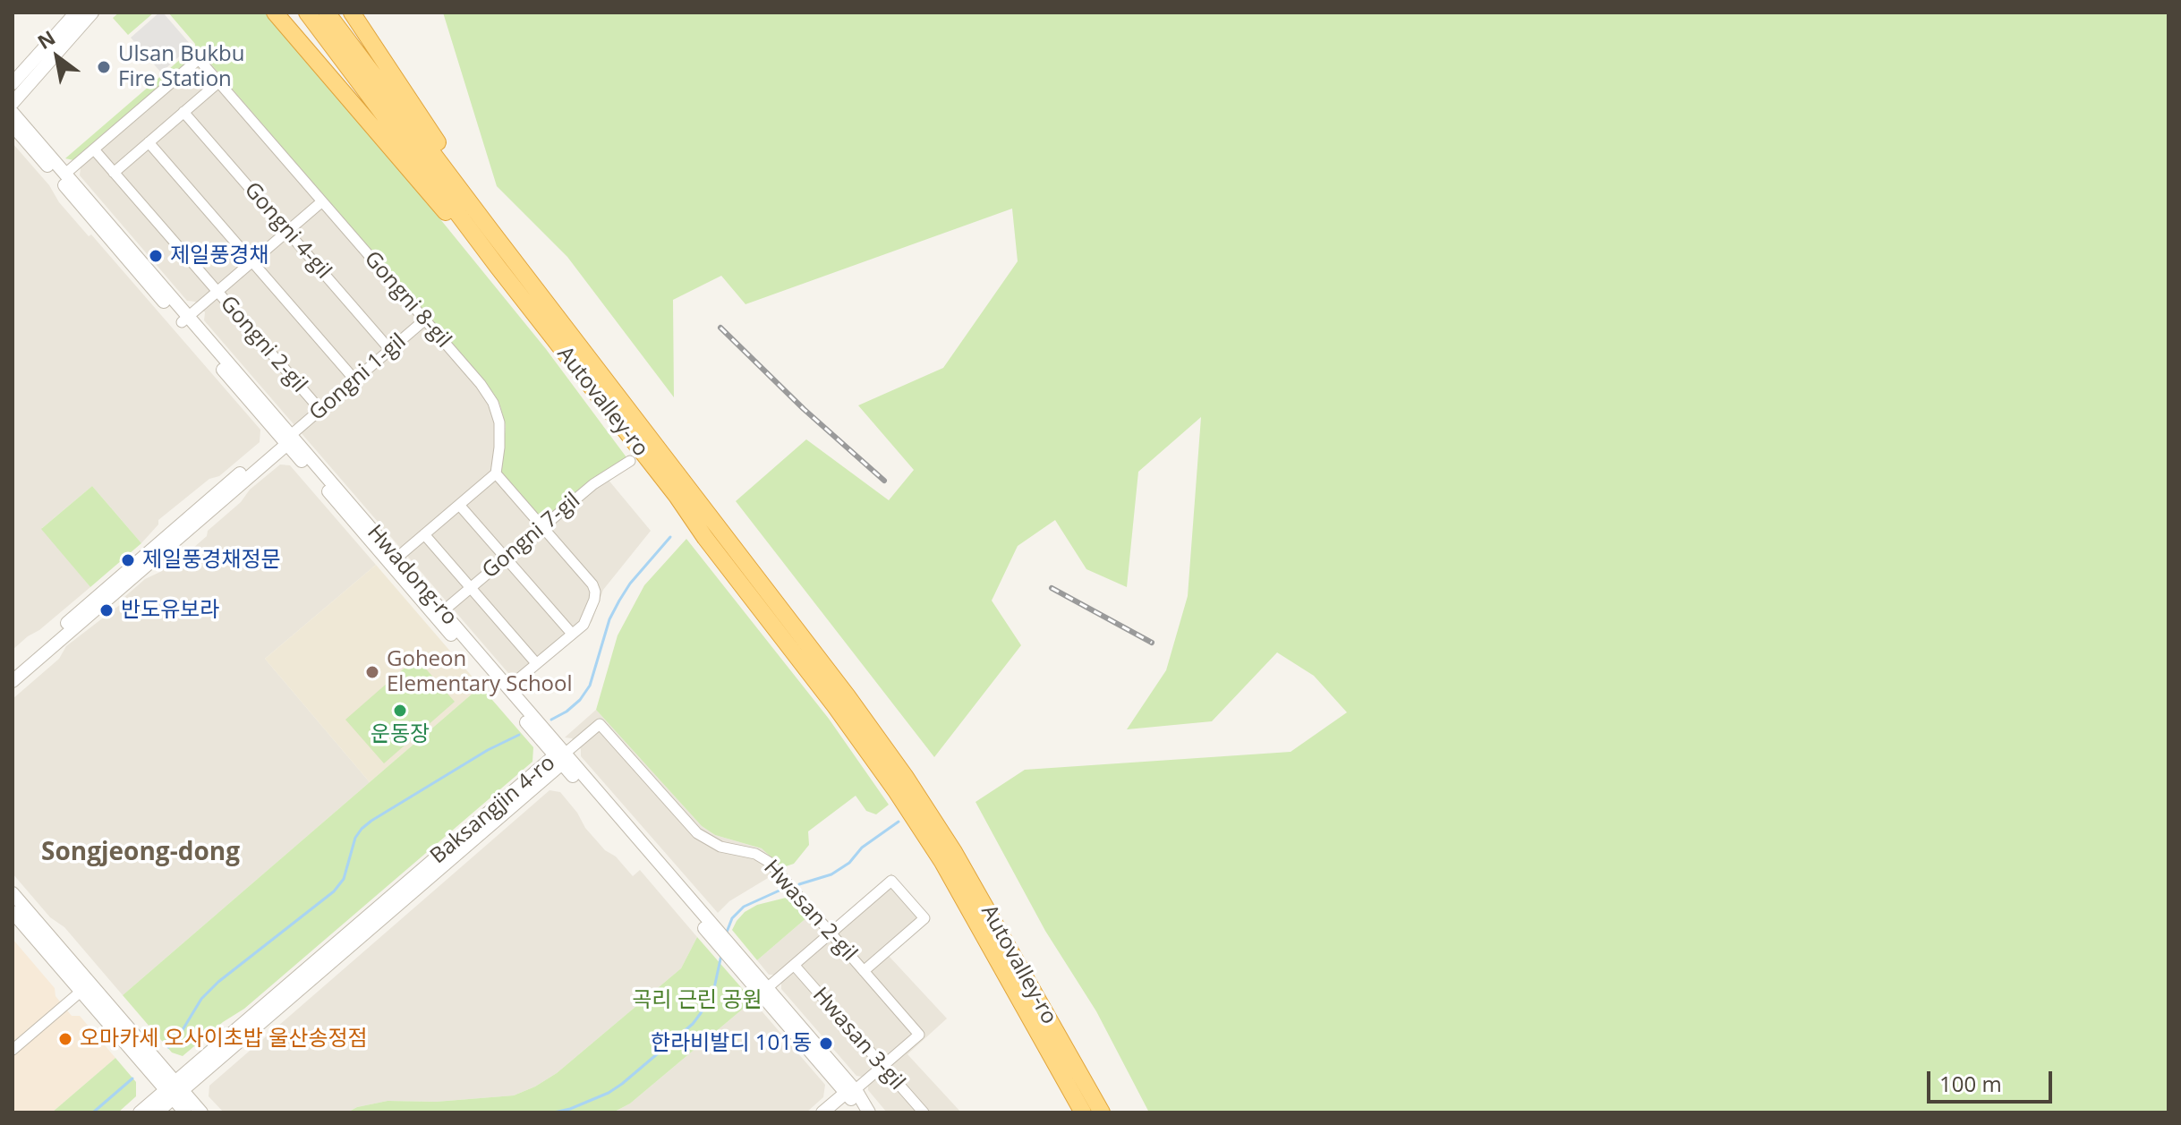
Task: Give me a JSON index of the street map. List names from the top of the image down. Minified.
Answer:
{"streets":{"highway":["Autovalley-ro"],"street":["Gongni 4-gil","Gongni 8-gil","Gongni 2-gil","Gongni 1-gil","Gongni 7-gil","Hwadong-ro","Baksangjin 4-ro","Hwasan 2-gil","Hwasan 3-gil"]},"crossings":[["Gongni 4-gil","Gongni 1-gil"],["Gongni 8-gil","Gongni 2-gil"],["Gongni 8-gil","Gongni 1-gil"],["Gongni 8-gil","Hwadong-ro"],["Gongni 2-gil","Gongni 1-gil"],["Gongni 1-gil","Hwadong-ro"],["Gongni 7-gil","Hwadong-ro"],["Hwadong-ro","Baksangjin 4-ro"],["Hwadong-ro","Hwasan 2-gil"],["Baksangjin 4-ro","Hwasan 2-gil"],["Hwasan 2-gil","Hwasan 3-gil"]],"districts":["Songjeong-dong"],"parks":["곡리 근린 공원"],"places":["Ulsan Bukbu Fire Station","제일풍경채","제일풍경채정문","반도유보라","Goheon Elementary School","운동장","오마카세 오사이초밥 울산송정점","한라비발디 101동"],"scale_bar":"100 m","north":"top left"}
